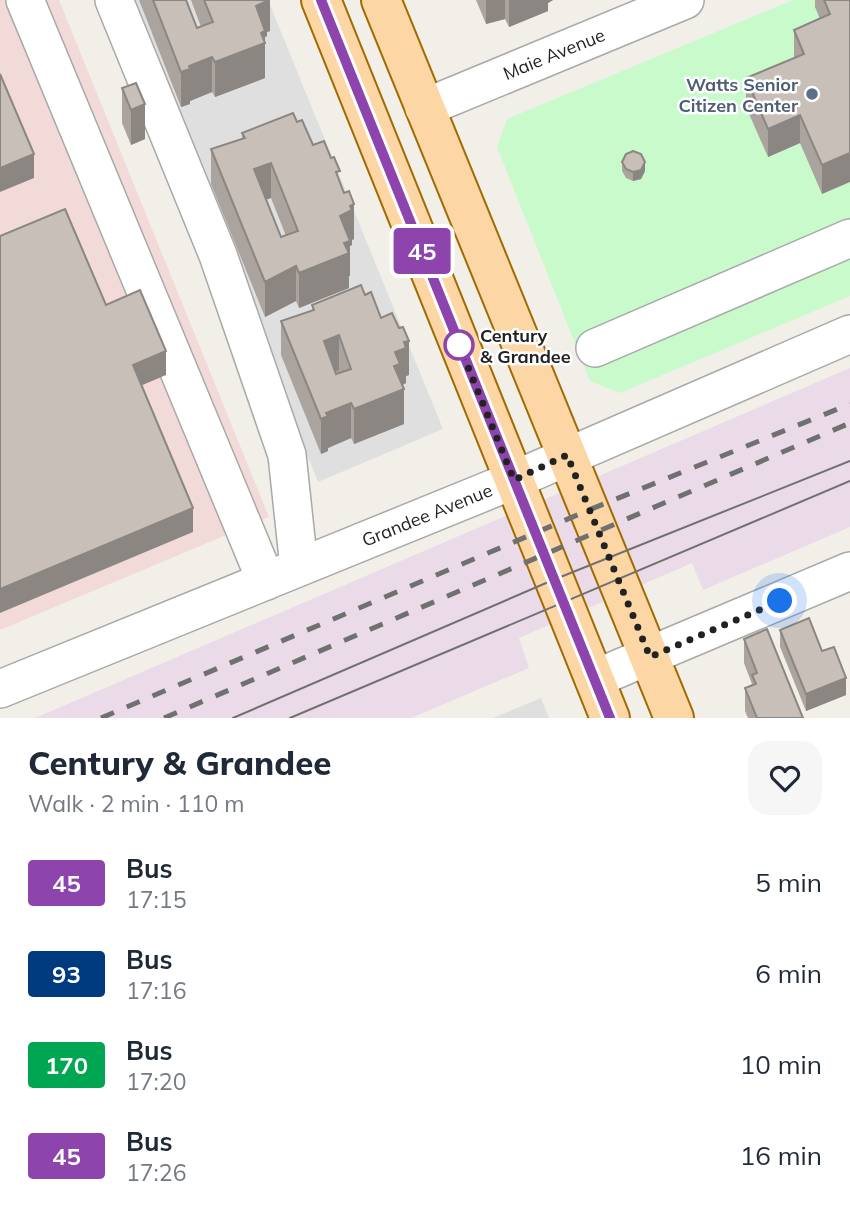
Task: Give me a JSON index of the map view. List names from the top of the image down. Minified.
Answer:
{"streets":{"street":["Maie Avenue","Grandee Avenue"]},"places":["Watts Senior Citizen Center","Century & Grandee"],"lines":["bus line 45"],"page":{"on_map":"45","heading":["Century & Grandee","Walk · 2 min · 110 m"],"list":[{"mark":"45","name":"Bus","note":"17:15","value":"5 min"},{"mark":"93","name":"Bus","note":"17:16","value":"6 min"},{"mark":"170","name":"Bus","note":"17:20","value":"10 min"},{"mark":"45","name":"Bus","note":"17:26","value":"16 min"}]}}
